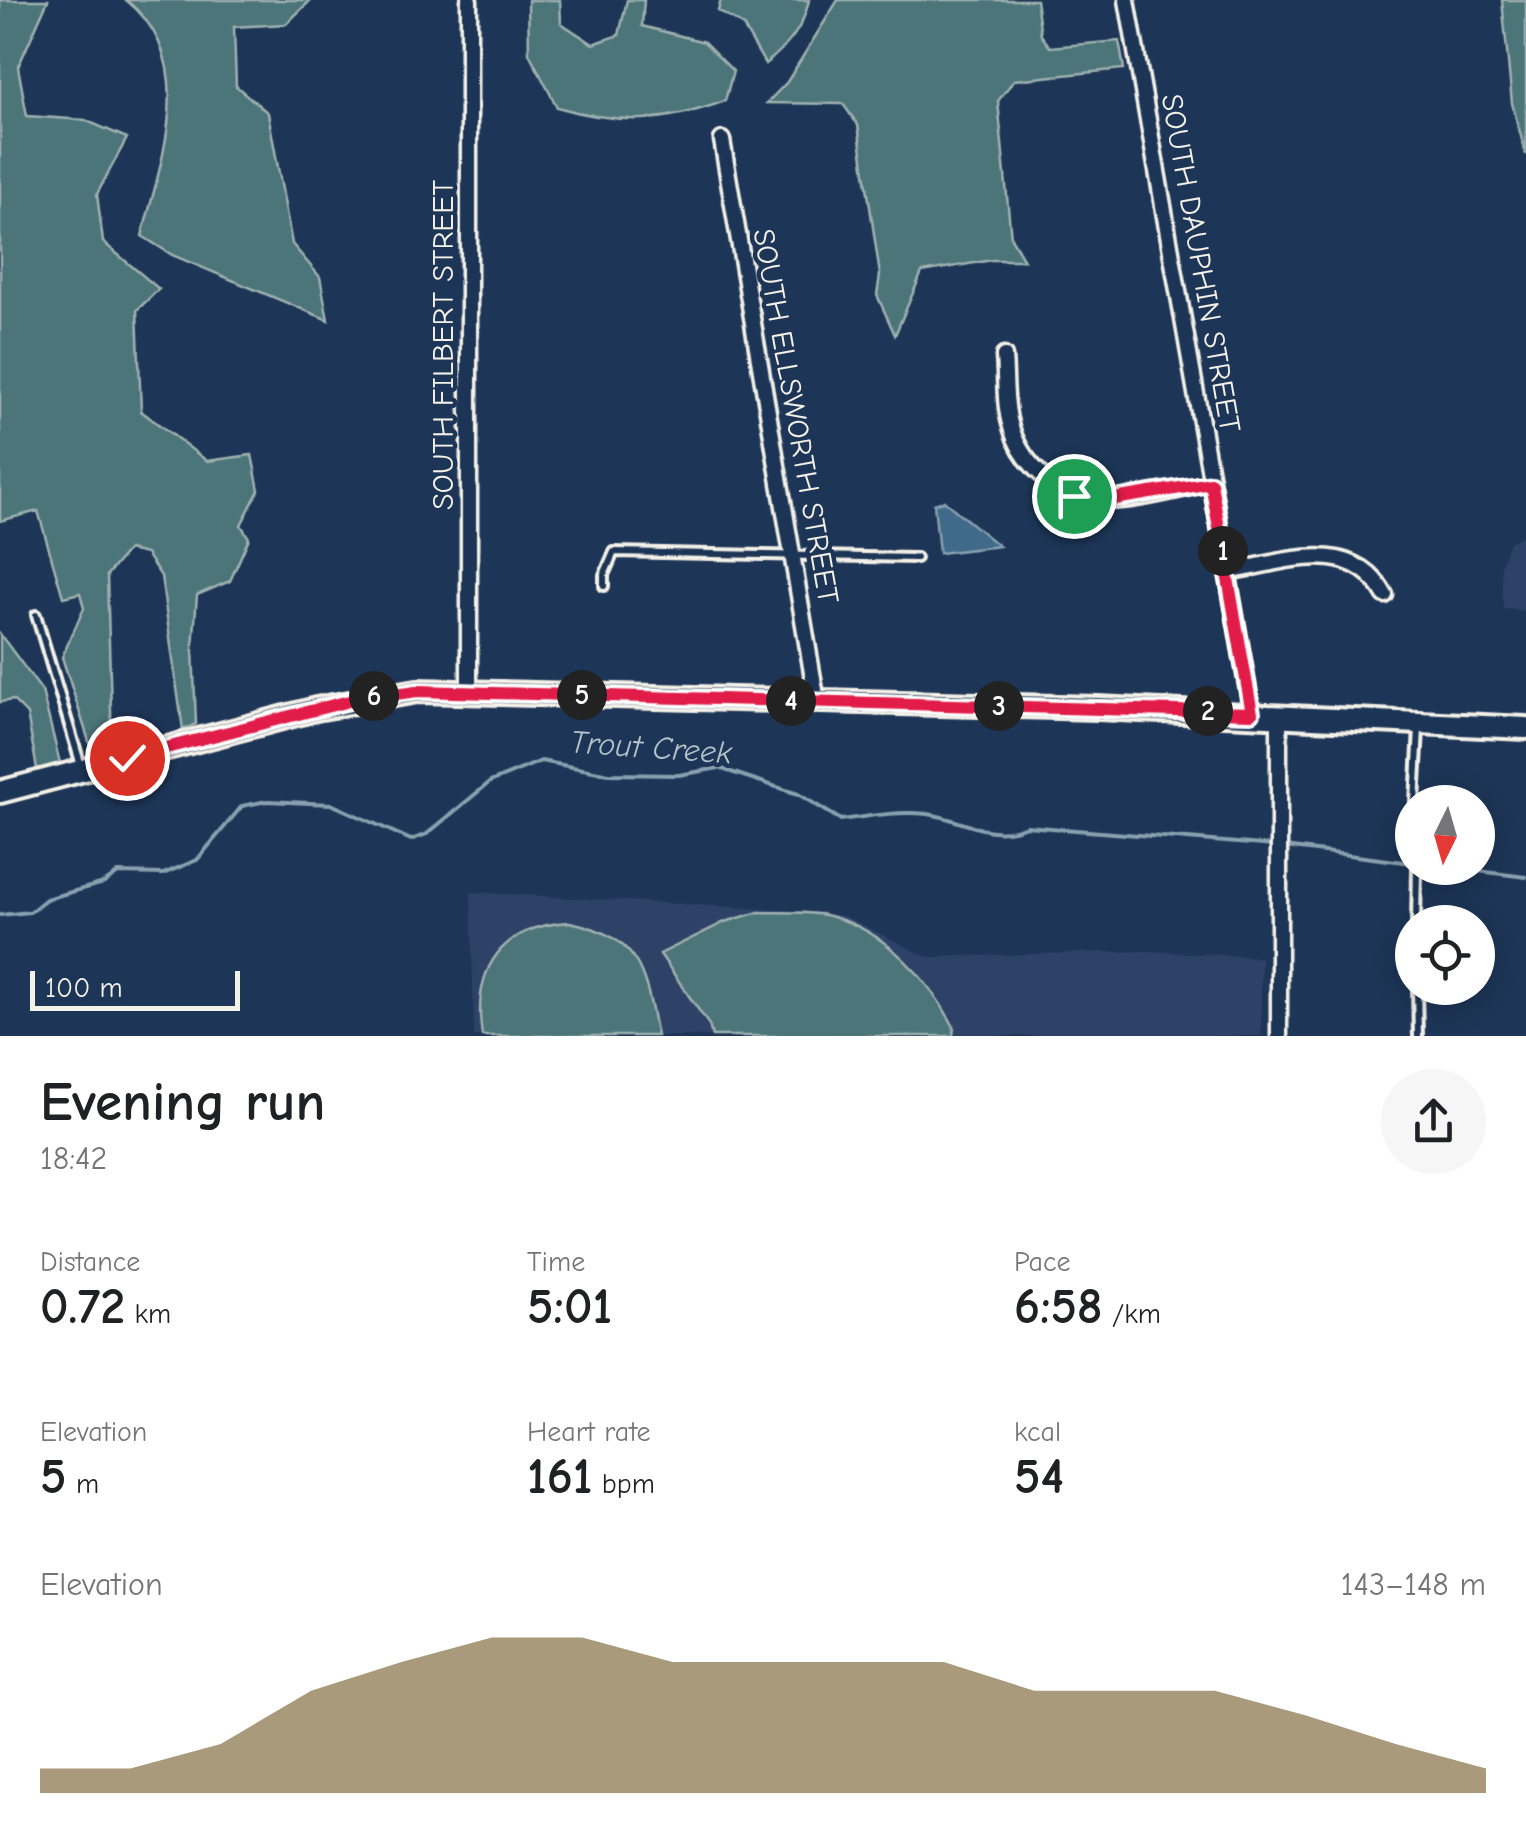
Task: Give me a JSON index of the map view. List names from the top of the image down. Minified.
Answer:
{"streets":{"street":["SOUTH DAUPHIN STREET","SOUTH FILBERT STREET","SOUTH ELLSWORTH STREET"]},"water":["Trout Creek"],"scale_bar":"100 m","north":"bottom","page":{"pins":["1","5","6","4","3","2"],"scale":"100 m","heading":["Evening run","18:42"],"stats":[["Distance","0.72 km"],["Time","5:01"],["Pace","6:58 /km"],["Elevation","5 m"],["Heart rate","161 bpm"],["kcal","54"]],"chart":["Elevation","143–148 m"]}}
